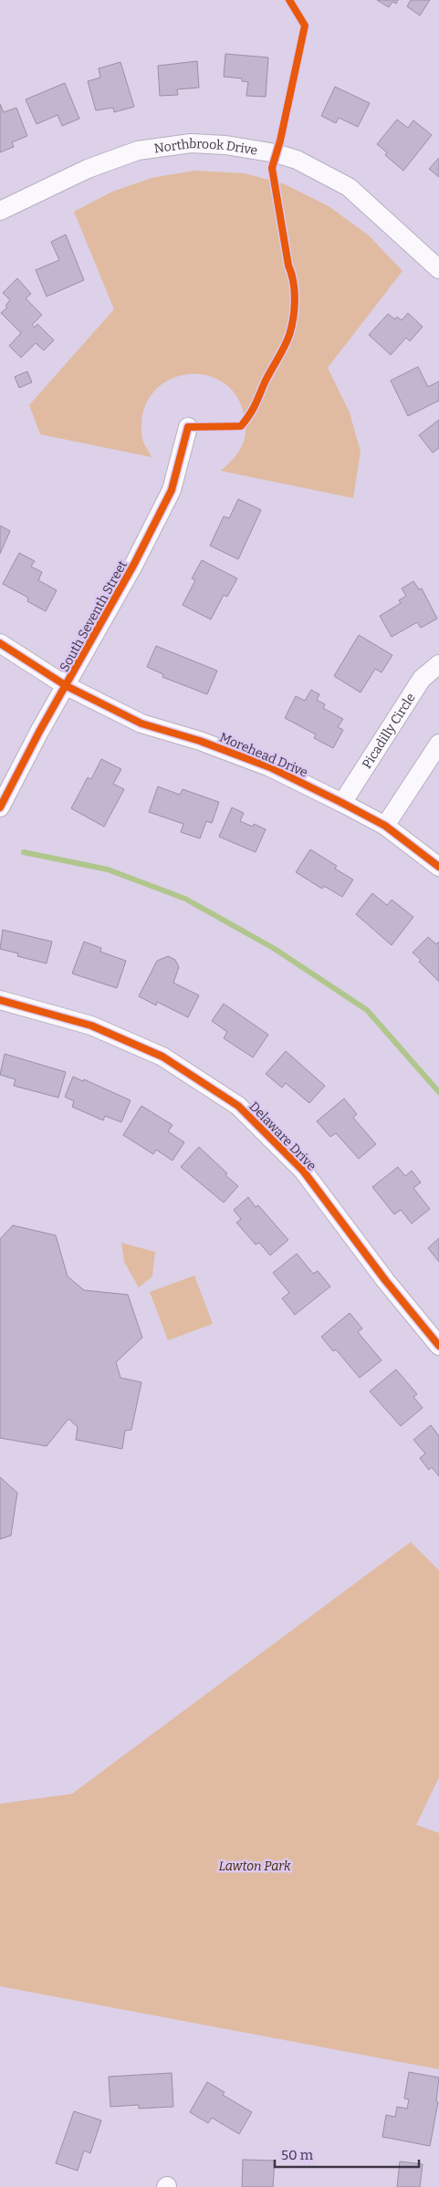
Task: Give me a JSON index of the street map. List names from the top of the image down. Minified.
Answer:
{"streets":{"street":["Northbrook Drive","South Seventh Street","Picadilly Circle","Morehead Drive","Delaware Drive"]},"crossings":[["South Seventh Street","Morehead Drive"],["Picadilly Circle","Morehead Drive"]],"parks":["Lawton Park"],"scale_bar":"50 m"}
